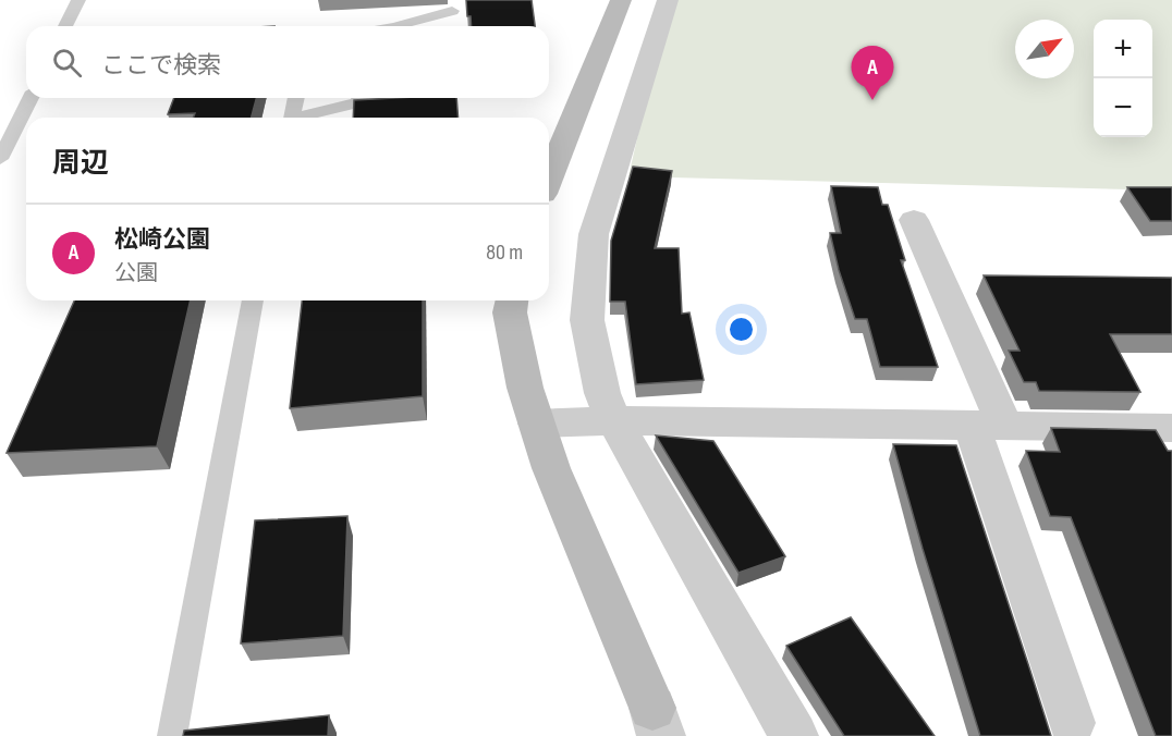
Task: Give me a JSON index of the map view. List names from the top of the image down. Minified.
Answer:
{"north":"top right","page":{"map_buttons":["+","−"],"search":"ここで検索","pins":"A","heading":"周辺","list":[{"mark":"A","name":"松崎公園","note":"公園","value":"80 m"}]}}
